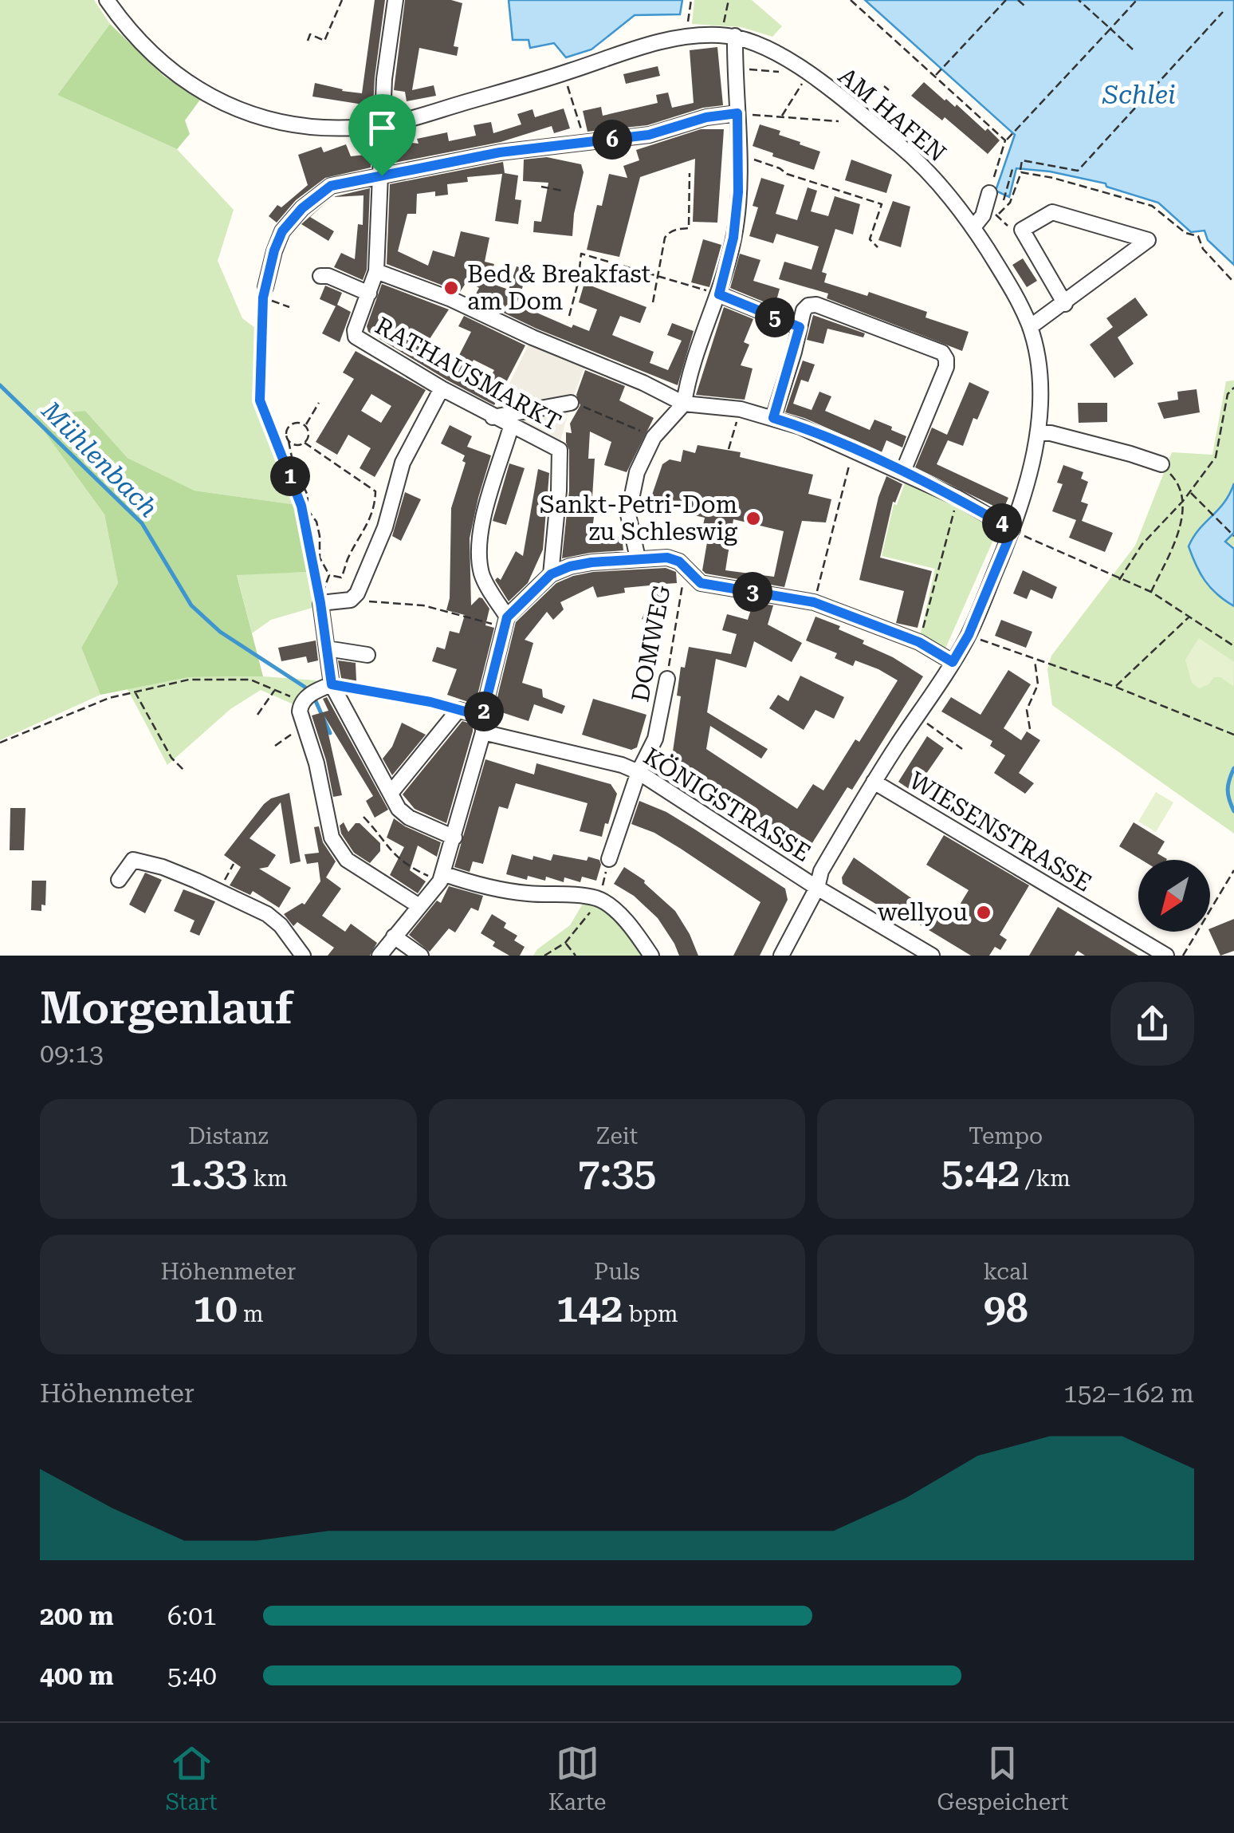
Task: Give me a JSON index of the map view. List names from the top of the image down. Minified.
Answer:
{"streets":{"street":["AM HAFEN","RATHAUSMARKT","DOMWEG","KÖNIGSTRASSE","WIESENSTRASSE"]},"crossings":[["AM HAFEN","KÖNIGSTRASSE"],["AM HAFEN","WIESENSTRASSE"],["DOMWEG","KÖNIGSTRASSE"]],"water":["Schlei","Mühlenbach"],"places":["Bed & Breakfast am Dom","Sankt-Petri-Dom zu Schleswig","wellyou"],"north":"bottom left","page":{"pins":["6","5","1","4","3","2"],"heading":["Morgenlauf","09:13"],"stats":[["Distanz","1.33 km"],["Zeit","7:35"],["Tempo","5:42 /km"],["Höhenmeter","10 m"],["Puls","142 bpm"],["kcal","98"]],"chart":["Höhenmeter","152–162 m"],"list":[{"name":"200 m","note":"6:01"},{"name":"400 m","note":"5:40"}],"tabs":["Start","Karte","Gespeichert"]}}
